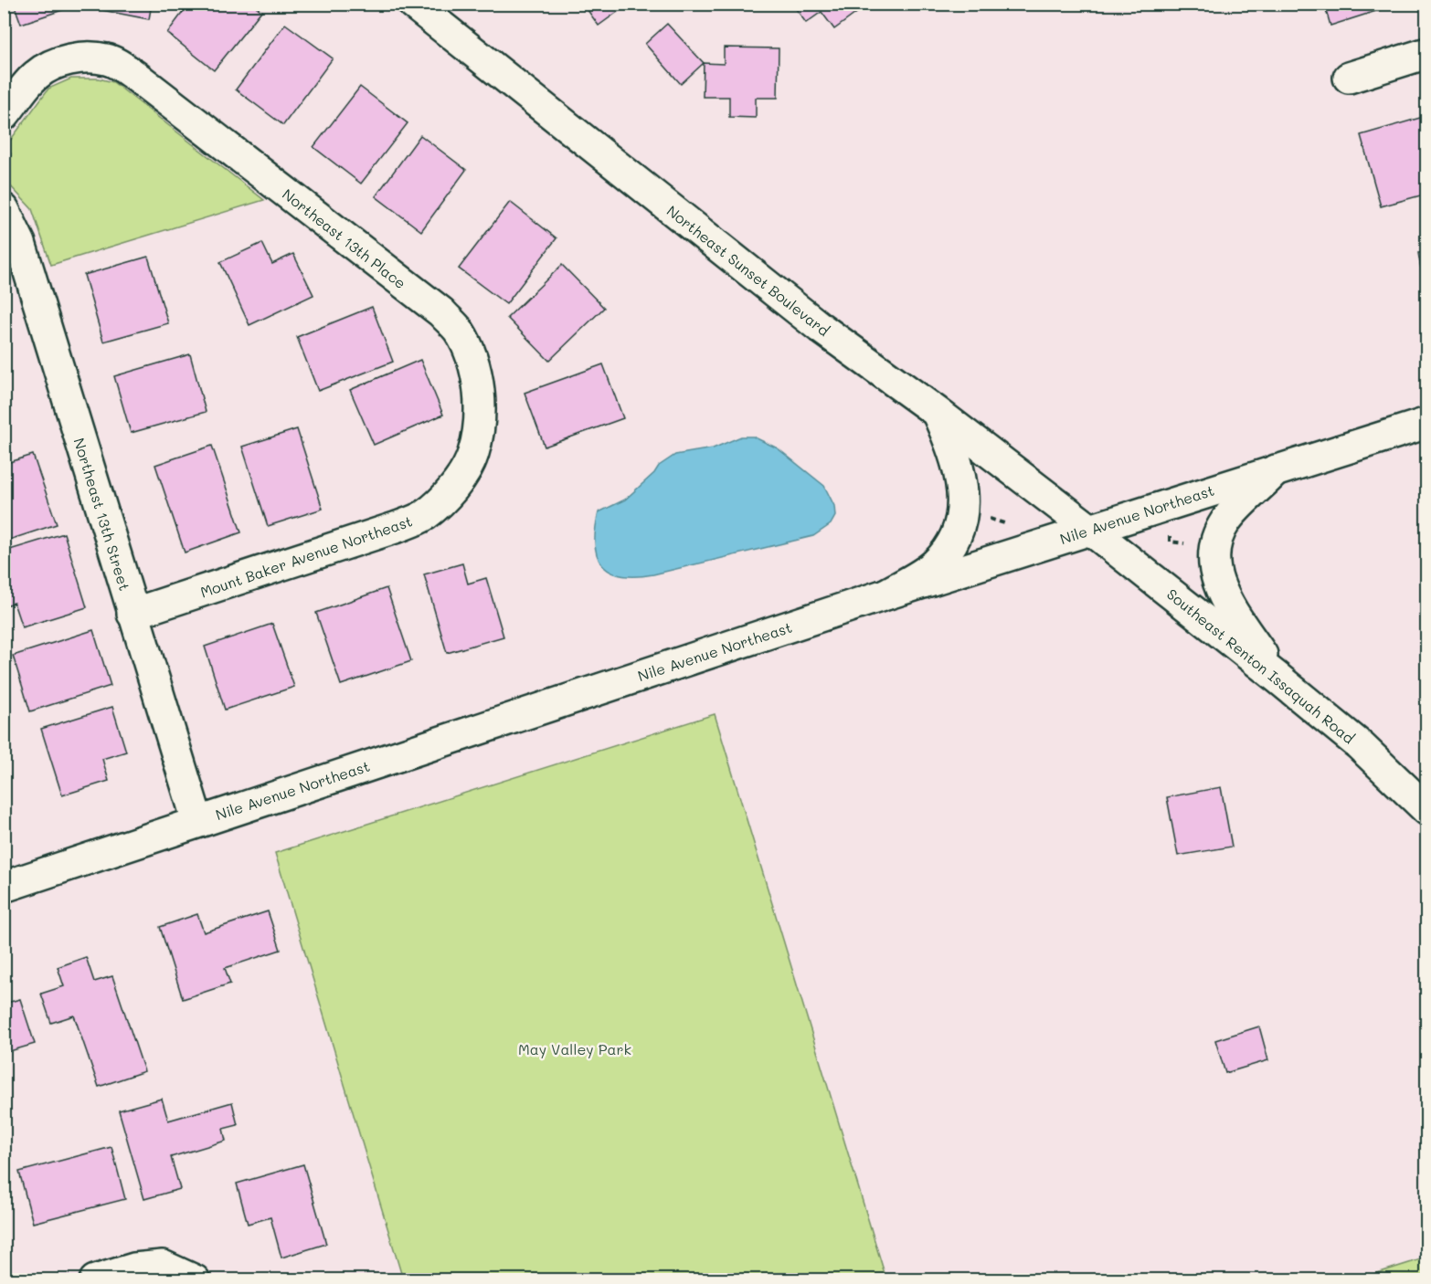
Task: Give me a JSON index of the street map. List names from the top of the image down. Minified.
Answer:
{"streets":{"street":["Northeast 13th Place","Northeast Sunset Boulevard","Northeast 13th Street","Nile Avenue Northeast","Mount Baker Avenue Northeast","Southeast Renton Issaquah Road"]},"crossings":[["Northeast 13th Place","Mount Baker Avenue Northeast"],["Northeast Sunset Boulevard","Nile Avenue Northeast"],["Northeast Sunset Boulevard","Southeast Renton Issaquah Road"],["Northeast 13th Street","Nile Avenue Northeast"],["Northeast 13th Street","Mount Baker Avenue Northeast"],["Nile Avenue Northeast","Southeast Renton Issaquah Road"]],"parks":["May Valley Park"]}
